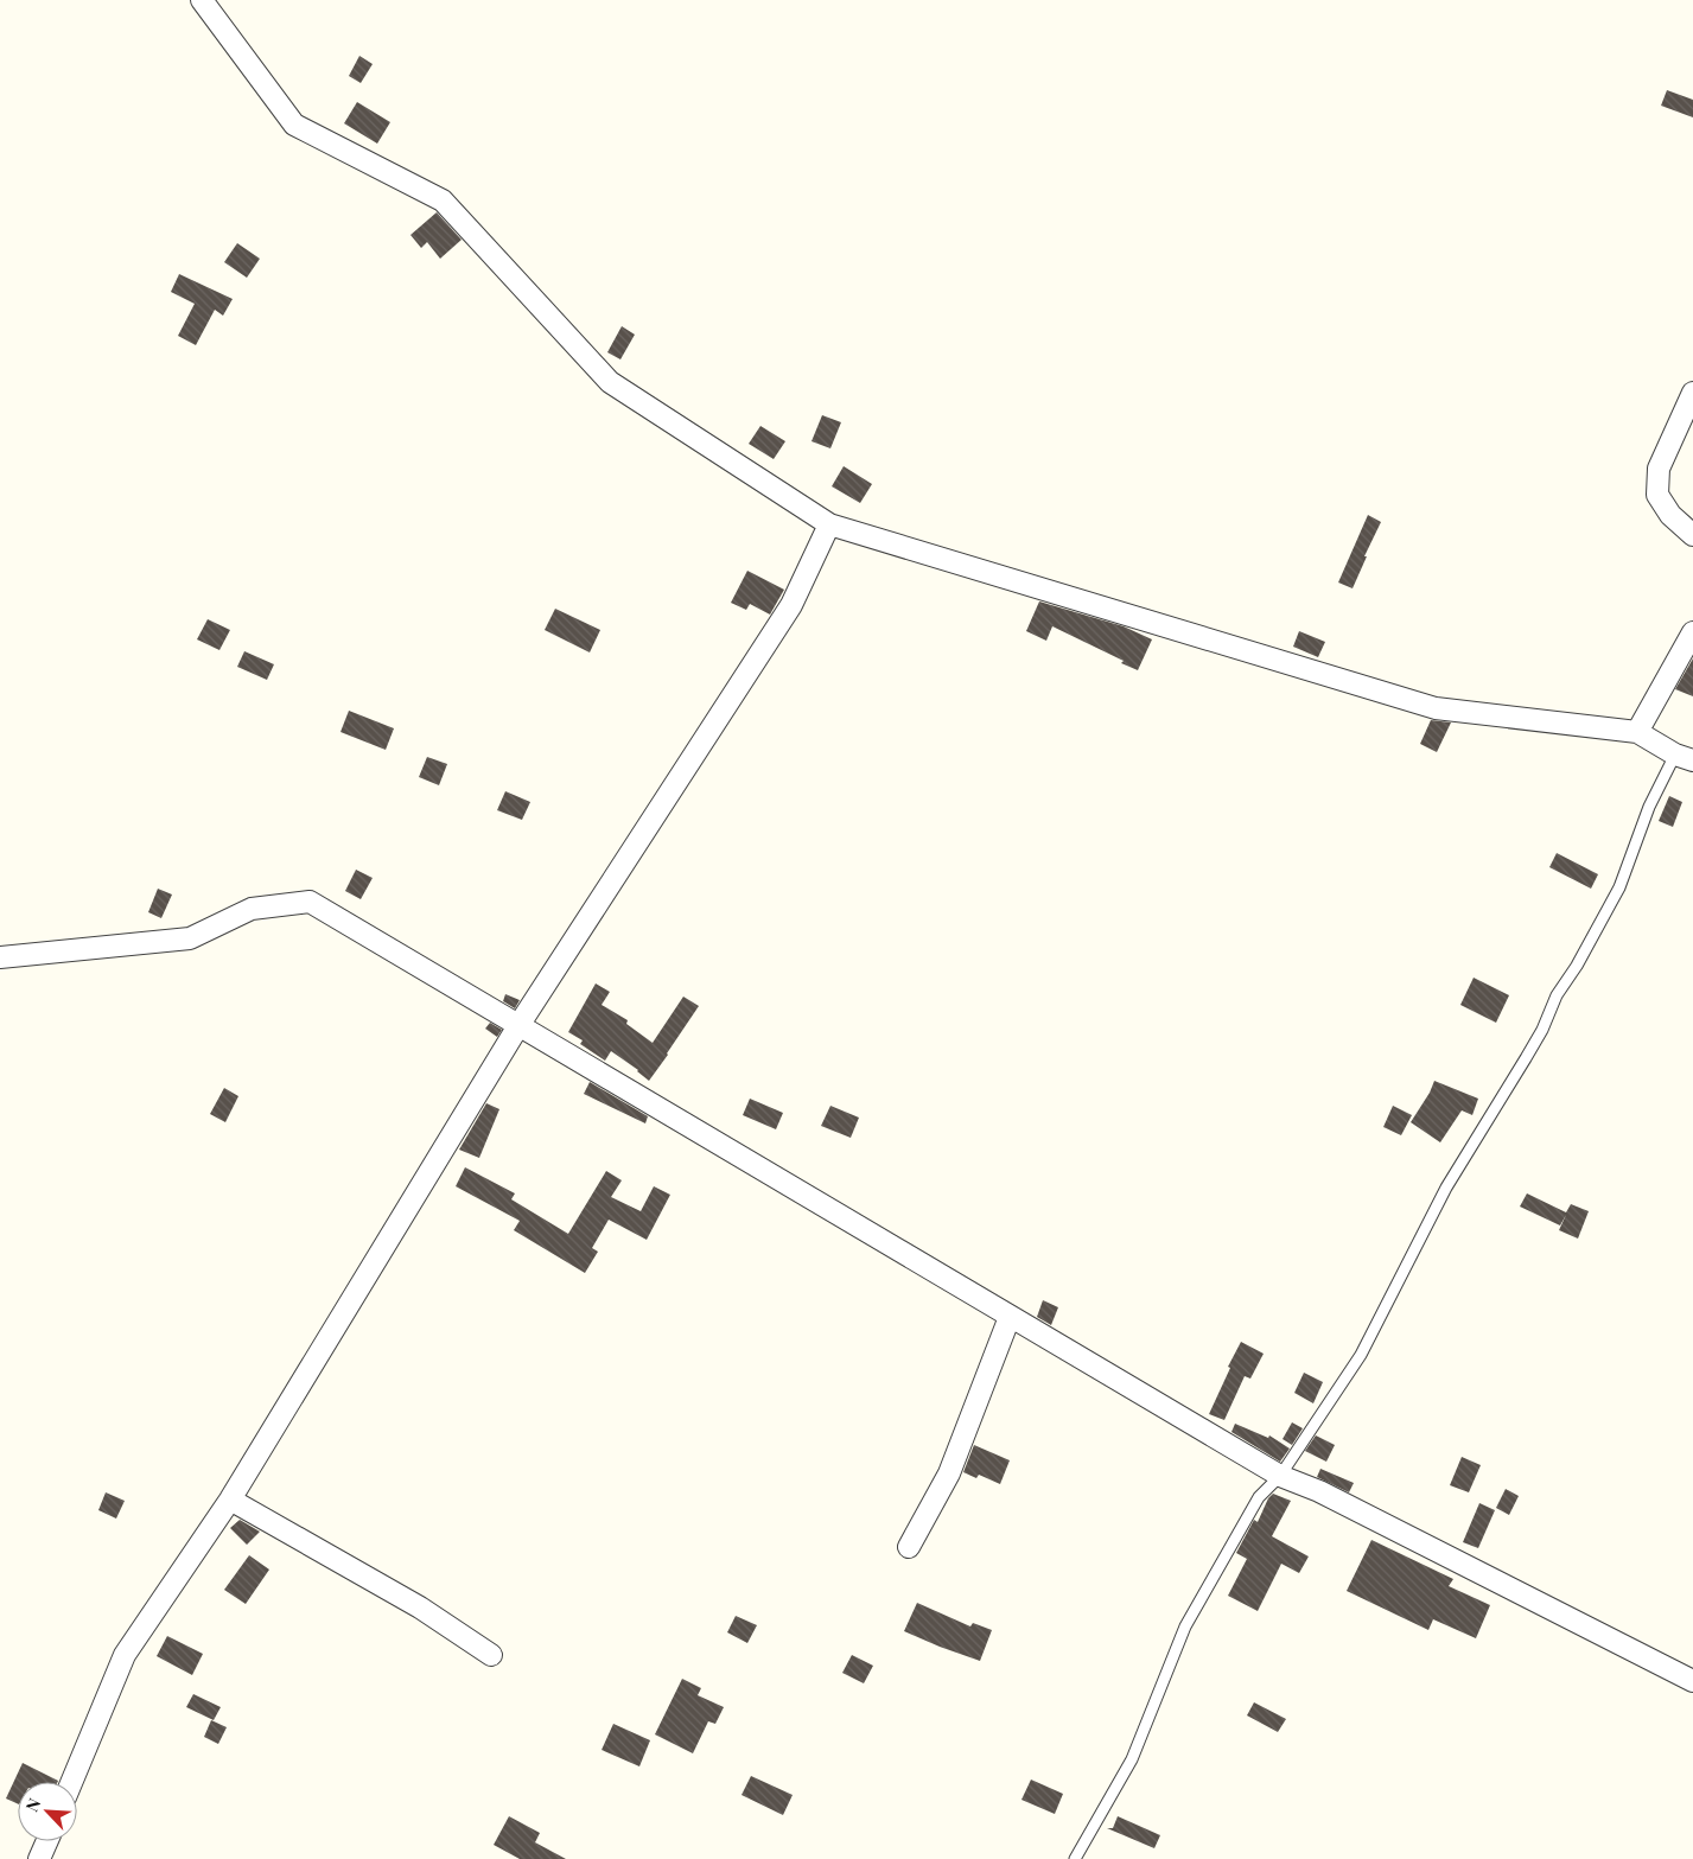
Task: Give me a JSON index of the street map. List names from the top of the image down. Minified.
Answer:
{"north":"top left"}
